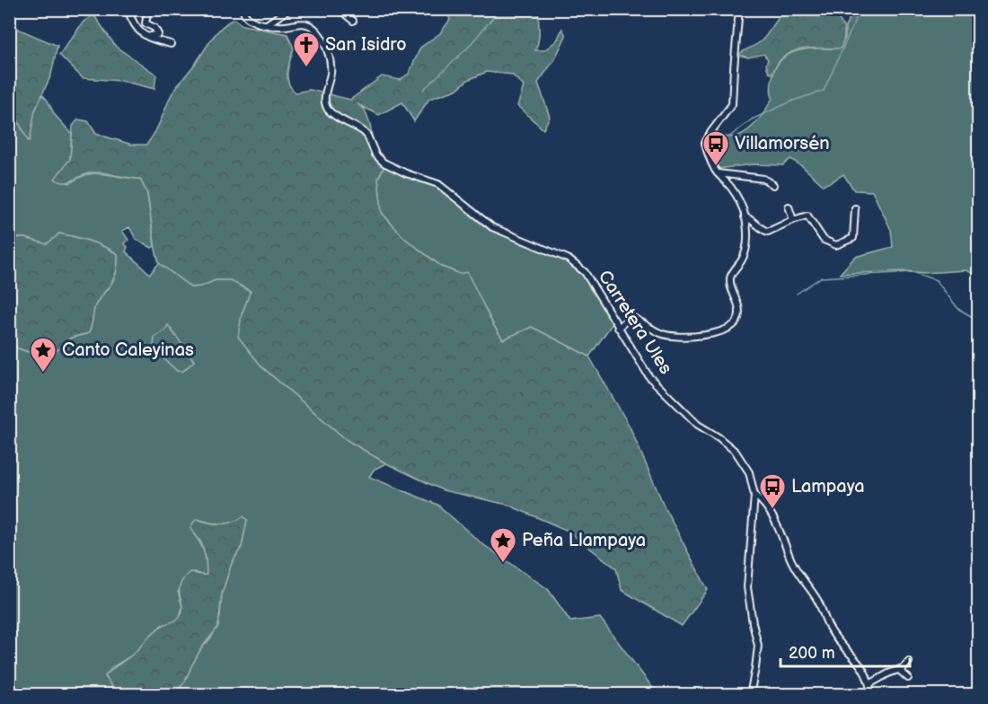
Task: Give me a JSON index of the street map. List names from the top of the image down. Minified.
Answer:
{"streets":{"street":["Carretera Ules"]},"places":{"church":["San Isidro"],"bus stop":["Villamorsén","Lampaya"],"place":["Canto Caleyinas","Peña Llampaya"]},"scale_bar":"200 m"}
